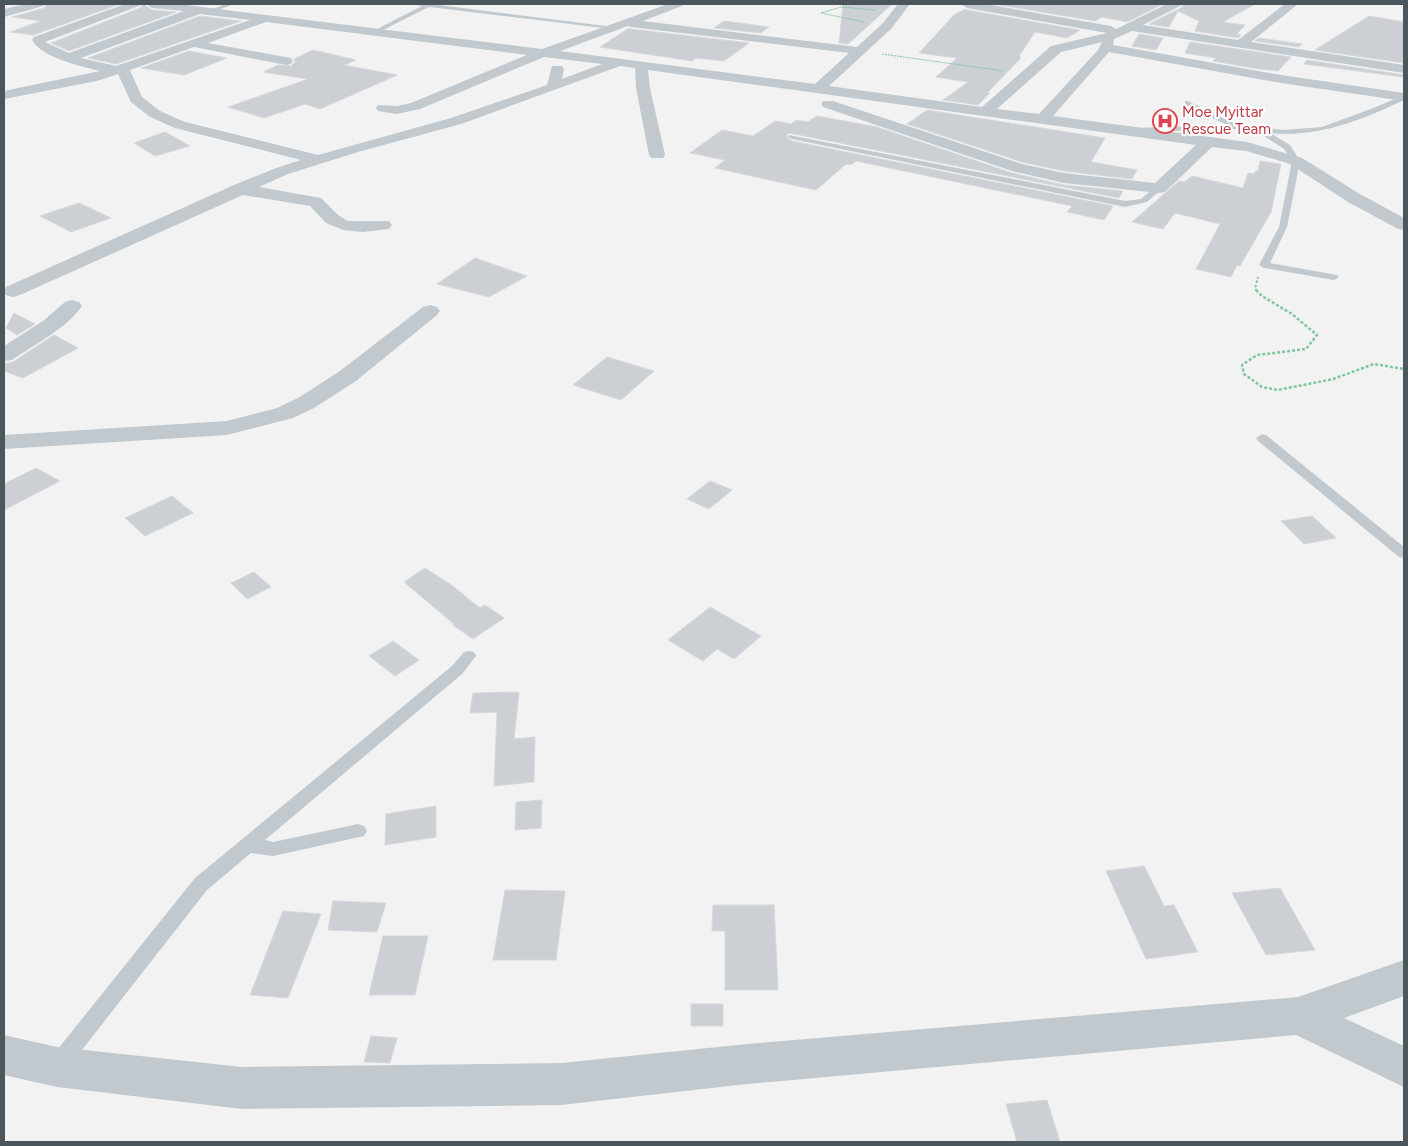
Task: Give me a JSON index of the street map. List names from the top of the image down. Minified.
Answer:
{"places":{"hospital":["Moe Myittar Rescue Team"]}}
